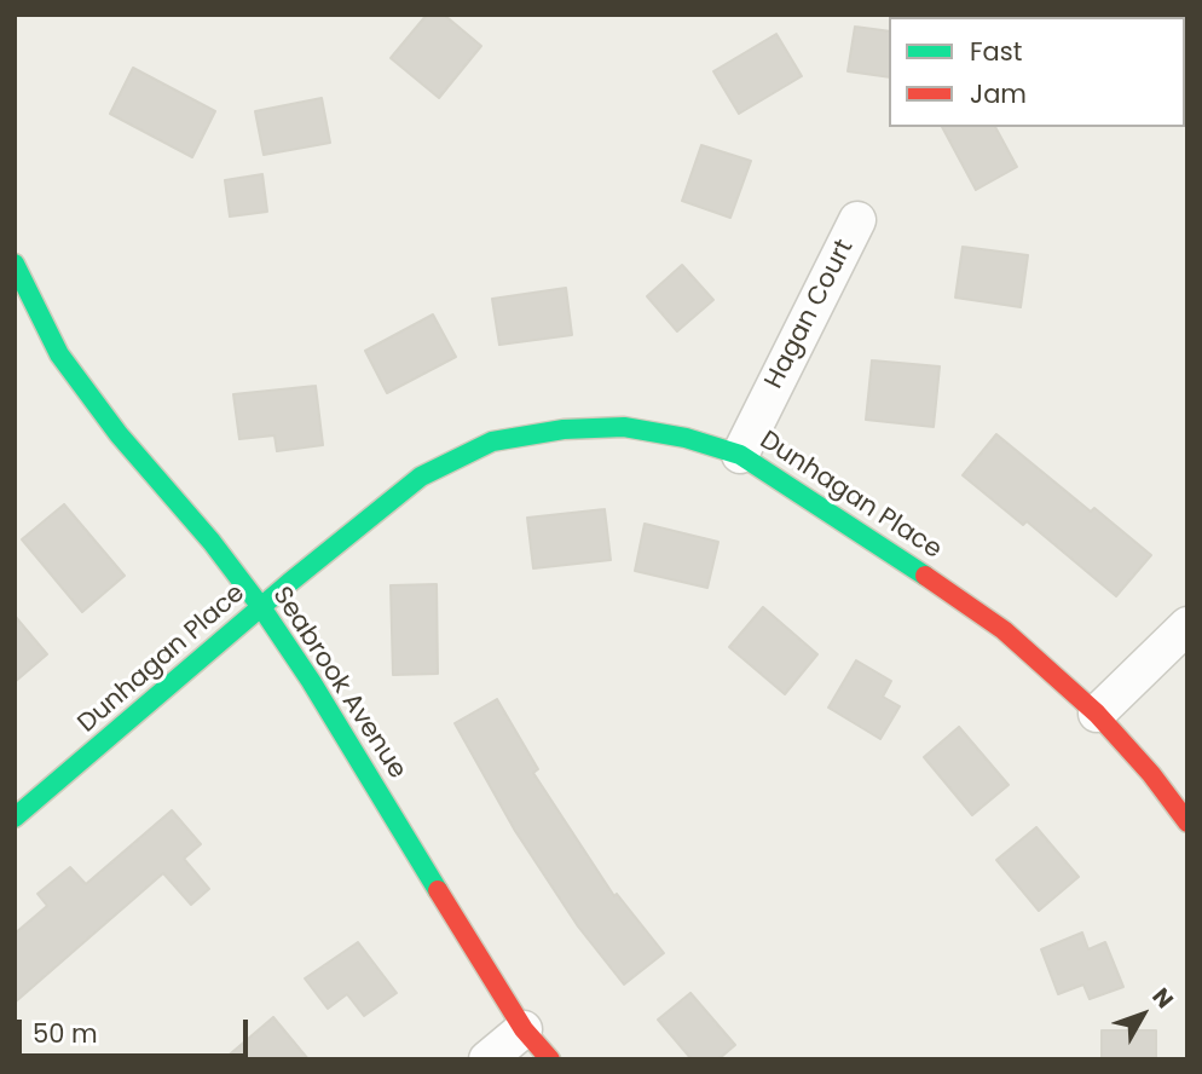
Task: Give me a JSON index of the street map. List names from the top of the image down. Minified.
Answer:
{"streets":{"street":["Hagan Court","Dunhagan Place","Seabrook Avenue"]},"crossings":[["Hagan Court","Dunhagan Place"],["Dunhagan Place","Seabrook Avenue"]],"legend":["Fast","Jam"],"scale_bar":"50 m","north":"top right"}
